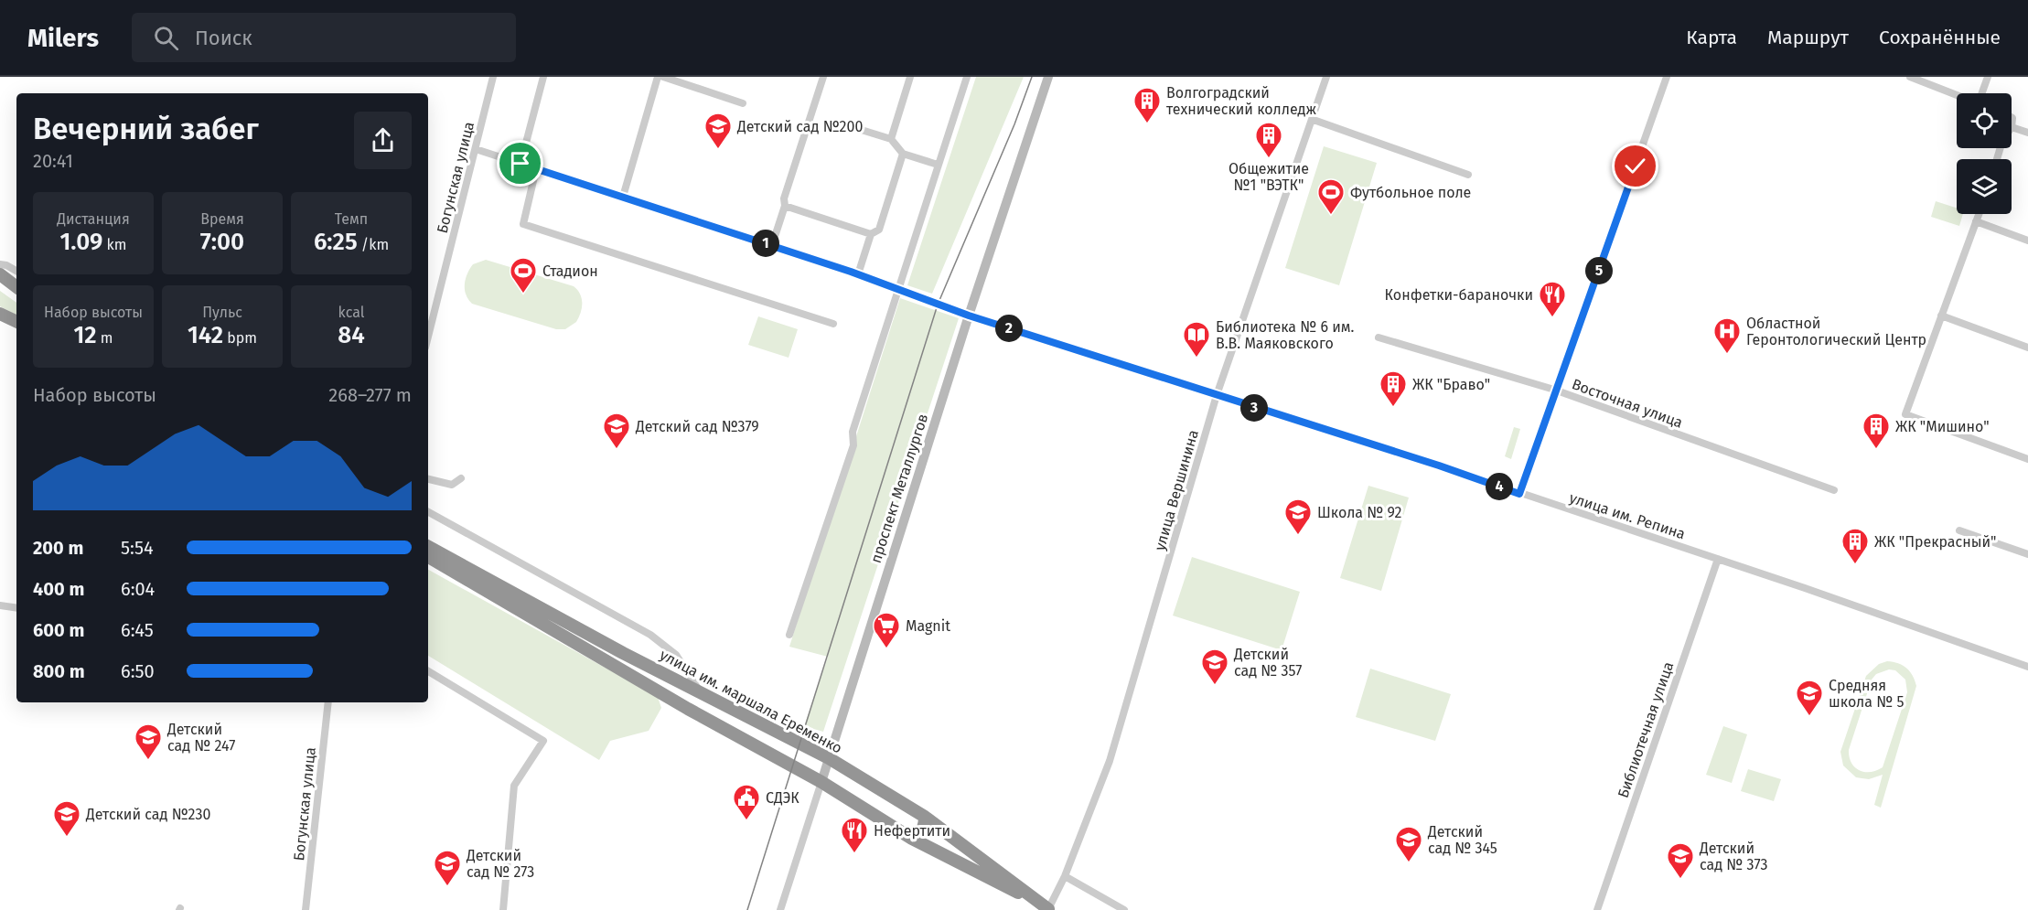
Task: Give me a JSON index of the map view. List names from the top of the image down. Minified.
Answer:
{"streets":{"highway":["улица им. маршала Еременко"],"main road":["проспект Металлургов"],"street":["Богунская улица","Восточная улица","улица Вершинина","улица им. Репина","Библиотечная улица"]},"crossings":[["Богунская улица","улица им. Репина"],["проспект Металлургов","улица им. Репина"],["проспект Металлургов","улица им. маршала Еременко"],["улица Вершинина","улица им. Репина"],["улица Вершинина","улица им. маршала Еременко"],["улица им. Репина","Библиотечная улица"]],"places":{"building":["Волгоградский технический колледж","Общежитие №1 \"ВЭТК\"","ЖК \"Браво\"","ЖК \"Мишино\"","ЖК \"Прекрасный\""],"school or university":["Детский сад №200","Детский сад №379","Школа № 92","Детский сад № 357","Средняя школа № 5","Детский сад № 247","Детский сад №230","Детский сад № 345","Детский сад № 373","Детский сад № 273"],"sports":["Футбольное поле","Стадион"],"restaurant":["Конфетки-бараночки","Нефертити"],"hospital":["Областной Геронтологический Центр"],"library":["Библиотека № 6 им. В.В. Маяковского"],"supermarket":["Magnit"],"public building":["СДЭК"]},"page":{"header":"Milers","search":"Поиск","nav":["Карта","Маршрут","Сохранённые"],"heading":["Вечерний забег","20:41"],"stats":[["Дистанция","1.09 km"],["Время","7:00"],["Темп","6:25 /km"],["Набор высоты","12 m"],["Пульс","142 bpm"],["kcal","84"]],"pins":["1","5","2","3","4"],"chart":["Набор высоты","268–277 m"],"list":[{"name":"200 m","note":"5:54"},{"name":"400 m","note":"6:04"},{"name":"600 m","note":"6:45"},{"name":"800 m","note":"6:50"}]}}
